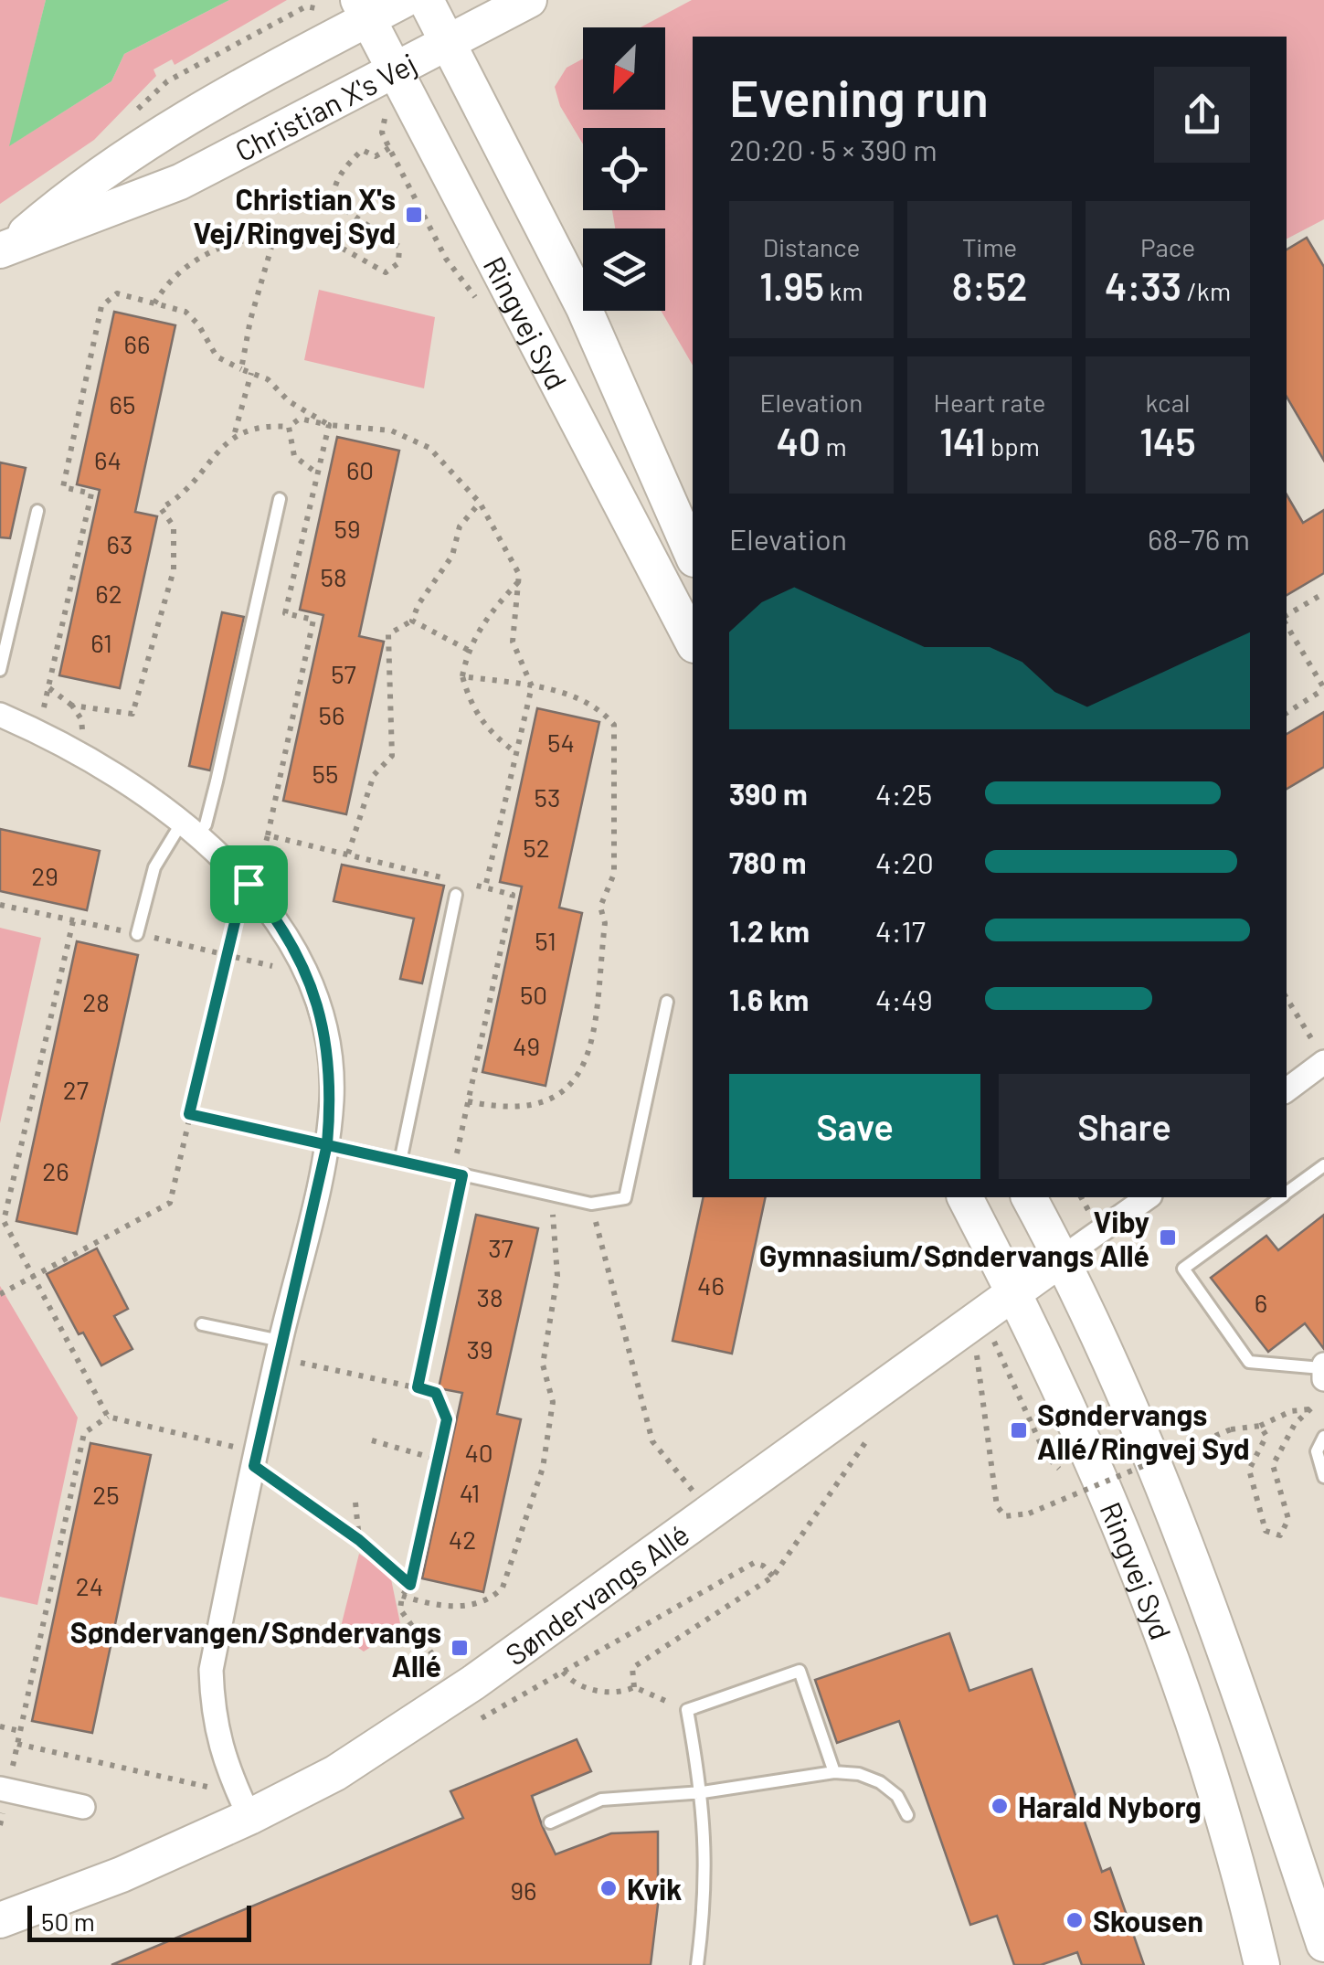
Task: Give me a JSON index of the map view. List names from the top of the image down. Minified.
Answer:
{"streets":{"main road":["Christian X's Vej","Ringvej Syd","Søndervangs Allé"]},"crossings":[["Christian X's Vej","Ringvej Syd"],["Ringvej Syd","Søndervangs Allé"]],"places":{"transit":["Christian X's Vej/Ringvej Syd","Viby Gymnasium/Søndervangs Allé","Søndervangs Allé/Ringvej Syd","Søndervangen/Søndervangs Allé"],"other":["Harald Nyborg","Kvik","Skousen"]},"house_numbers":["66","65","64","60","59","63","58","62","61","57","56","54","55","53","52","29","51","50","28","49","27","26","37","46","38","6","39","40","41","25","42","24","96"],"scale_bar":"50 m","north":"bottom left","page":{"heading":["Evening run","20:20 · 5 × 390 m"],"stats":[["Distance","1.95 km"],["Time","8:52"],["Pace","4:33 /km"],["Elevation","40 m"],["Heart rate","141 bpm"],["kcal","145"]],"chart":["Elevation","68–76 m"],"list":[{"name":"390 m","note":"4:25"},{"name":"780 m","note":"4:20"},{"name":"1.2 km","note":"4:17"},{"name":"1.6 km","note":"4:49"}],"buttons":["Save","Share"],"scale":"50 m"}}
